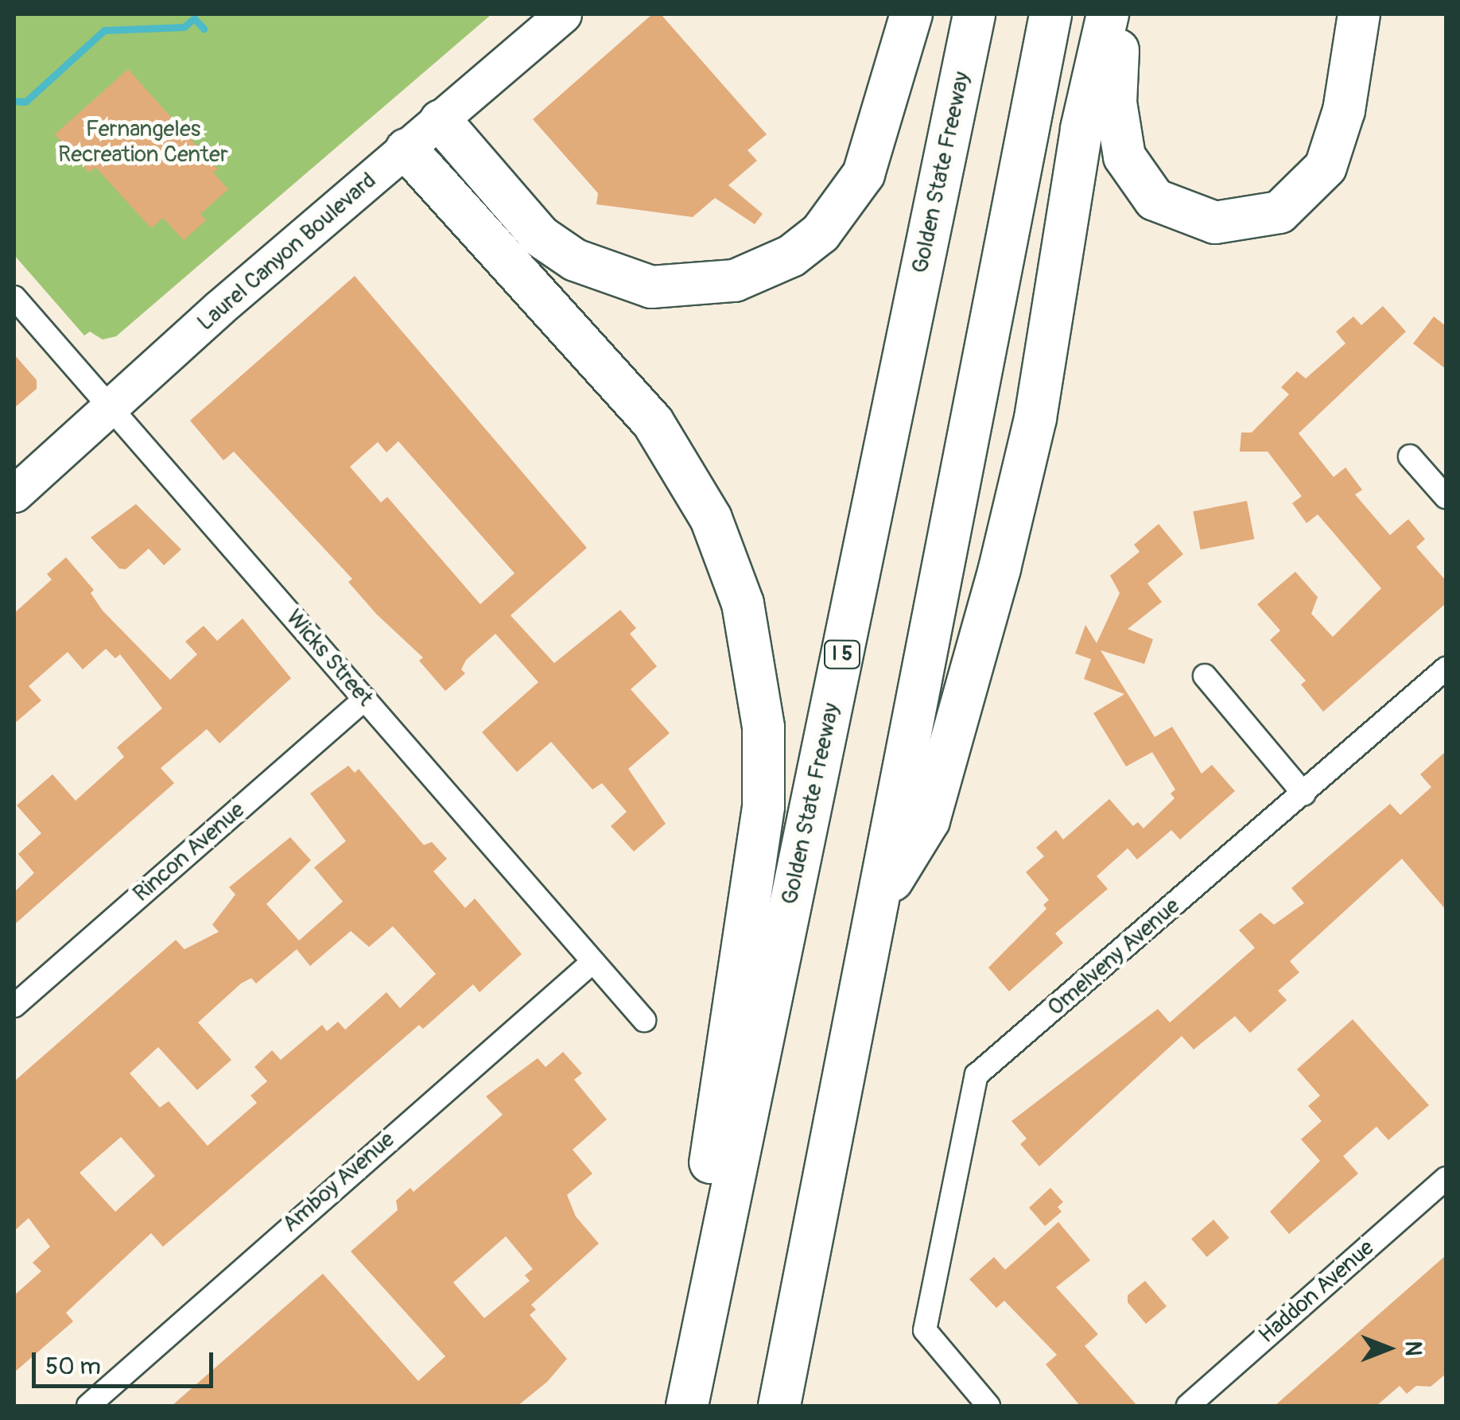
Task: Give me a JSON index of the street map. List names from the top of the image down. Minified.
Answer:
{"streets":{"highway":["Golden State Freeway","I 5"],"main road":["Laurel Canyon Boulevard"],"street":["Wicks Street","Rincon Avenue","Omelveny Avenue","Amboy Avenue","Haddon Avenue"]},"crossings":[["Laurel Canyon Boulevard","Wicks Street"],["Wicks Street","Rincon Avenue"],["Wicks Street","Amboy Avenue"]],"parks":["Fernangeles Recreation Center"],"scale_bar":"50 m","north":"right"}
